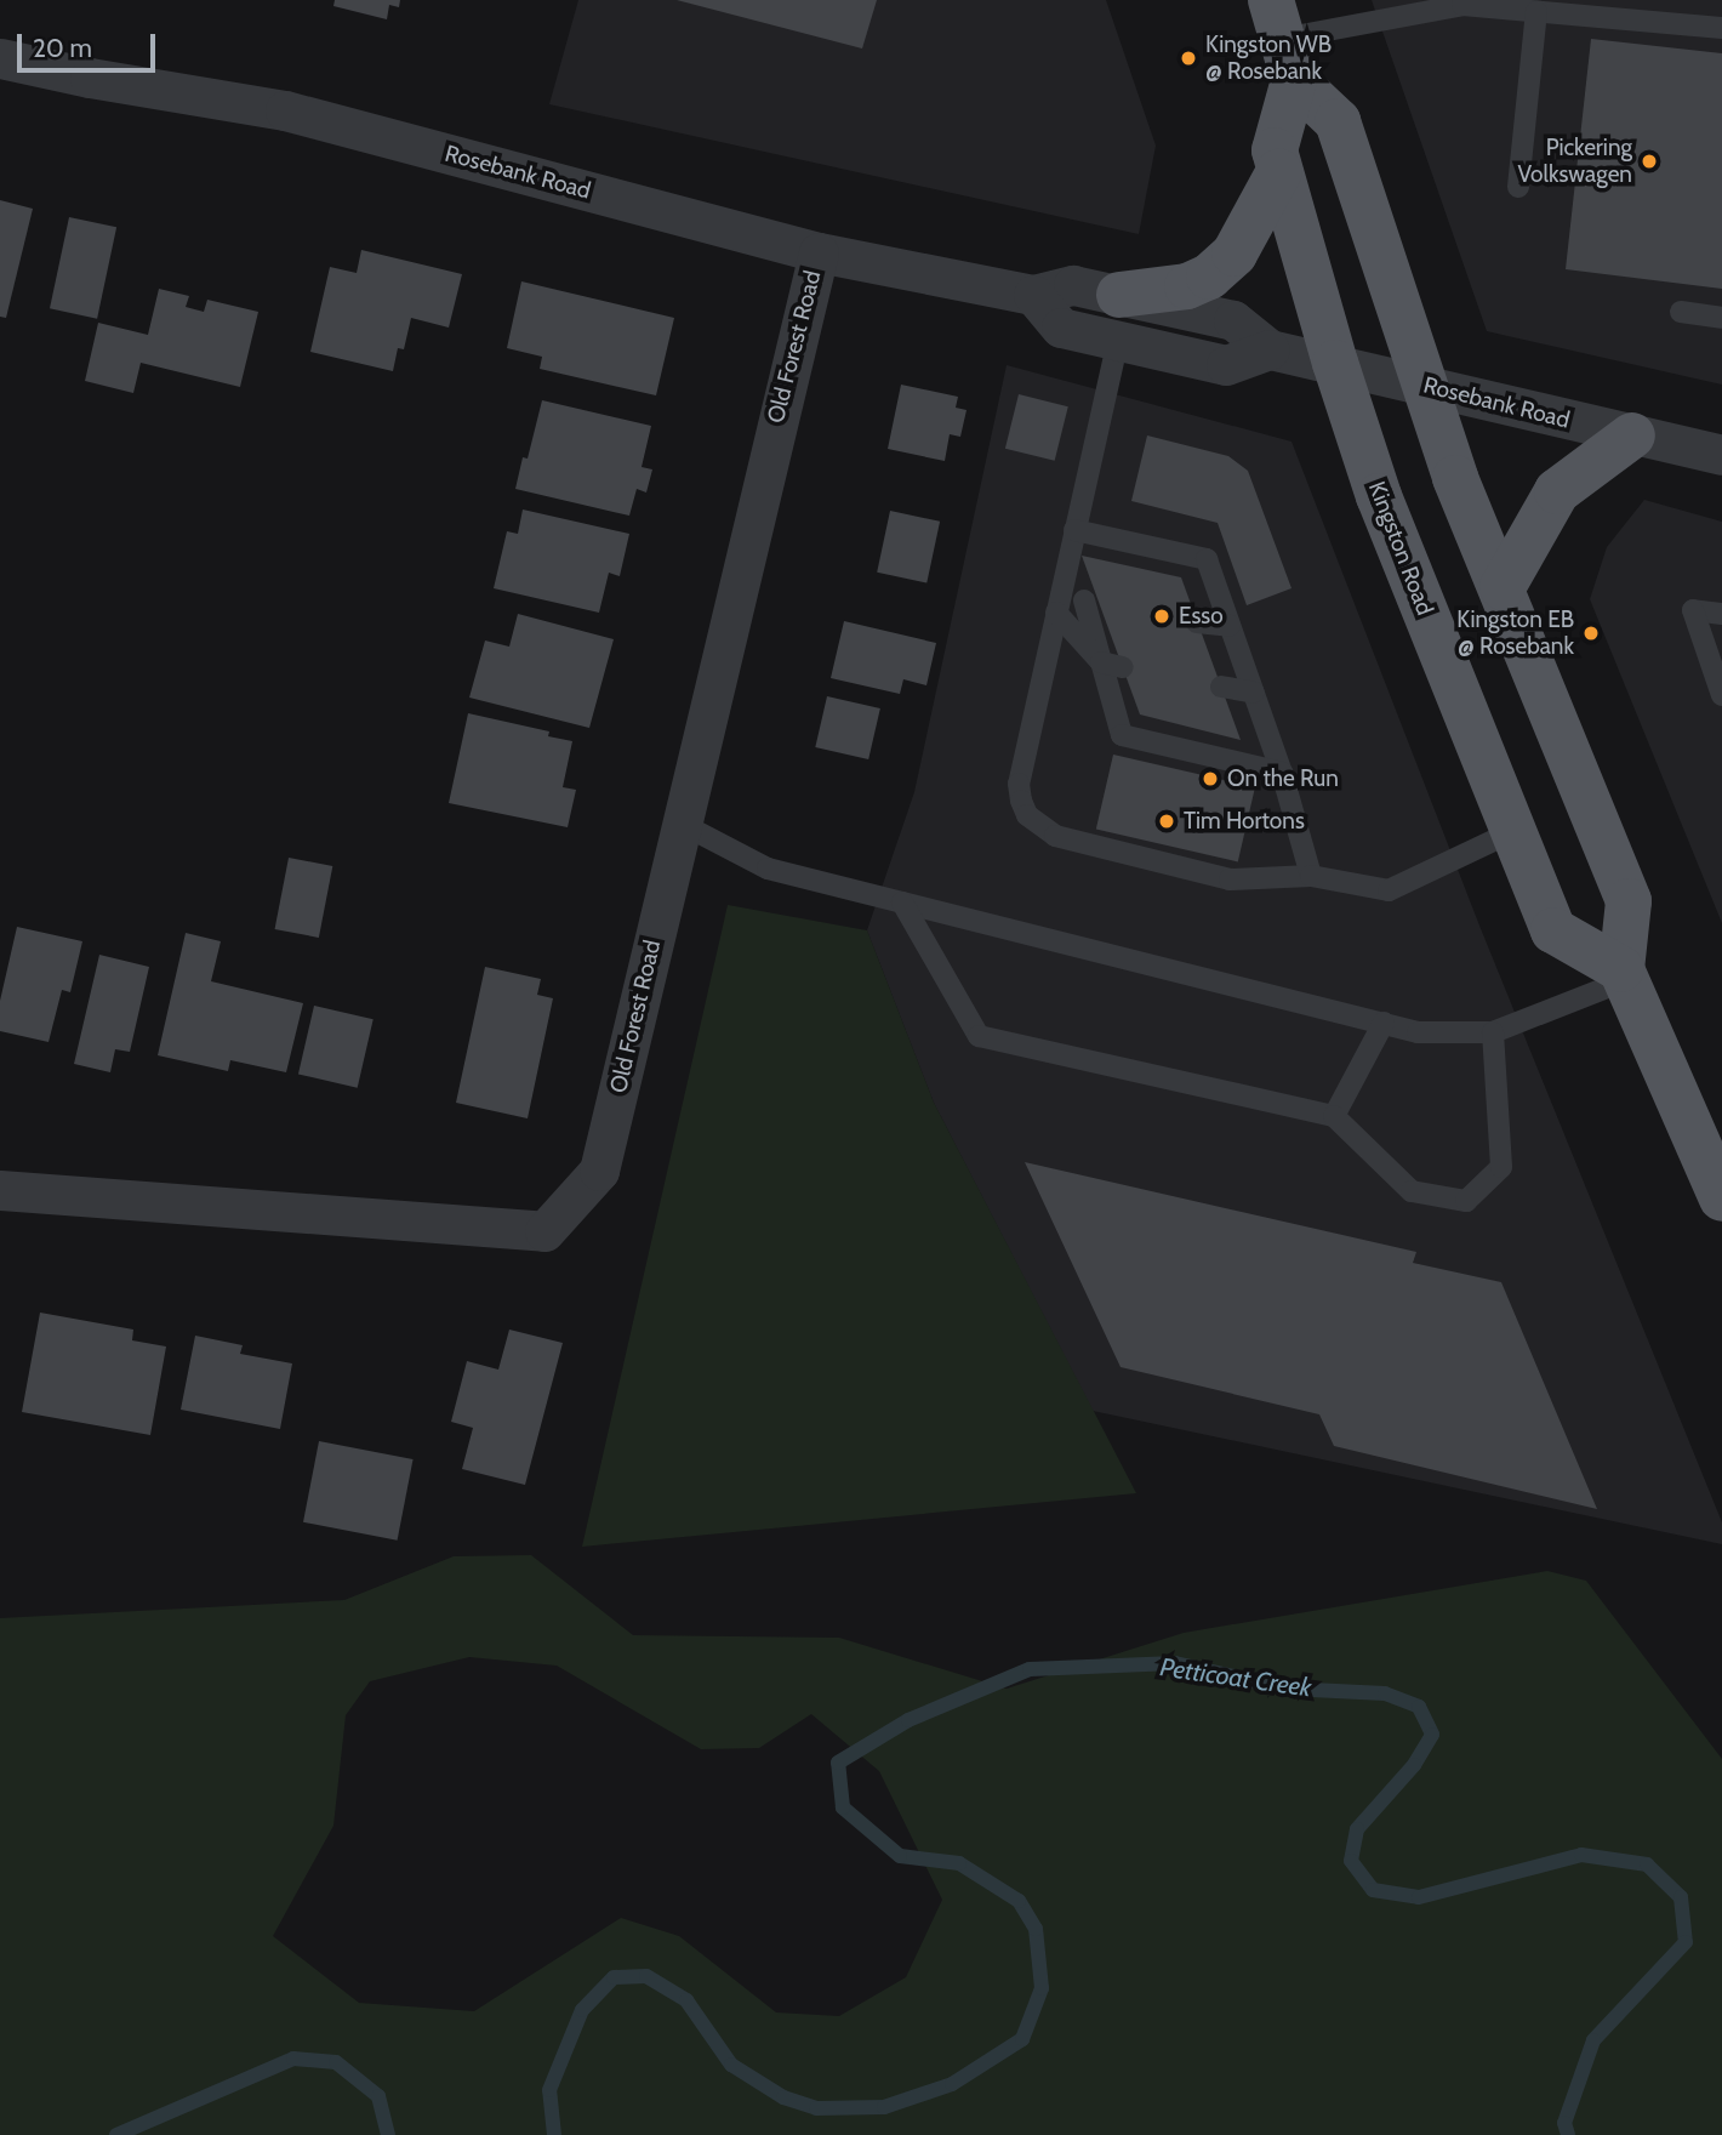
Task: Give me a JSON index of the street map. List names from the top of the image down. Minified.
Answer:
{"streets":{"main road":["Kingston Road"],"street":["Rosebank Road","Old Forest Road"]},"crossings":[["Rosebank Road","Old Forest Road"],["Rosebank Road","Kingston Road"]],"water":["Petticoat Creek"],"places":["Kingston WB @ Rosebank","Pickering Volkswagen","Esso","Kingston EB @ Rosebank","On the Run","Tim Hortons"],"scale_bar":"20 m"}
